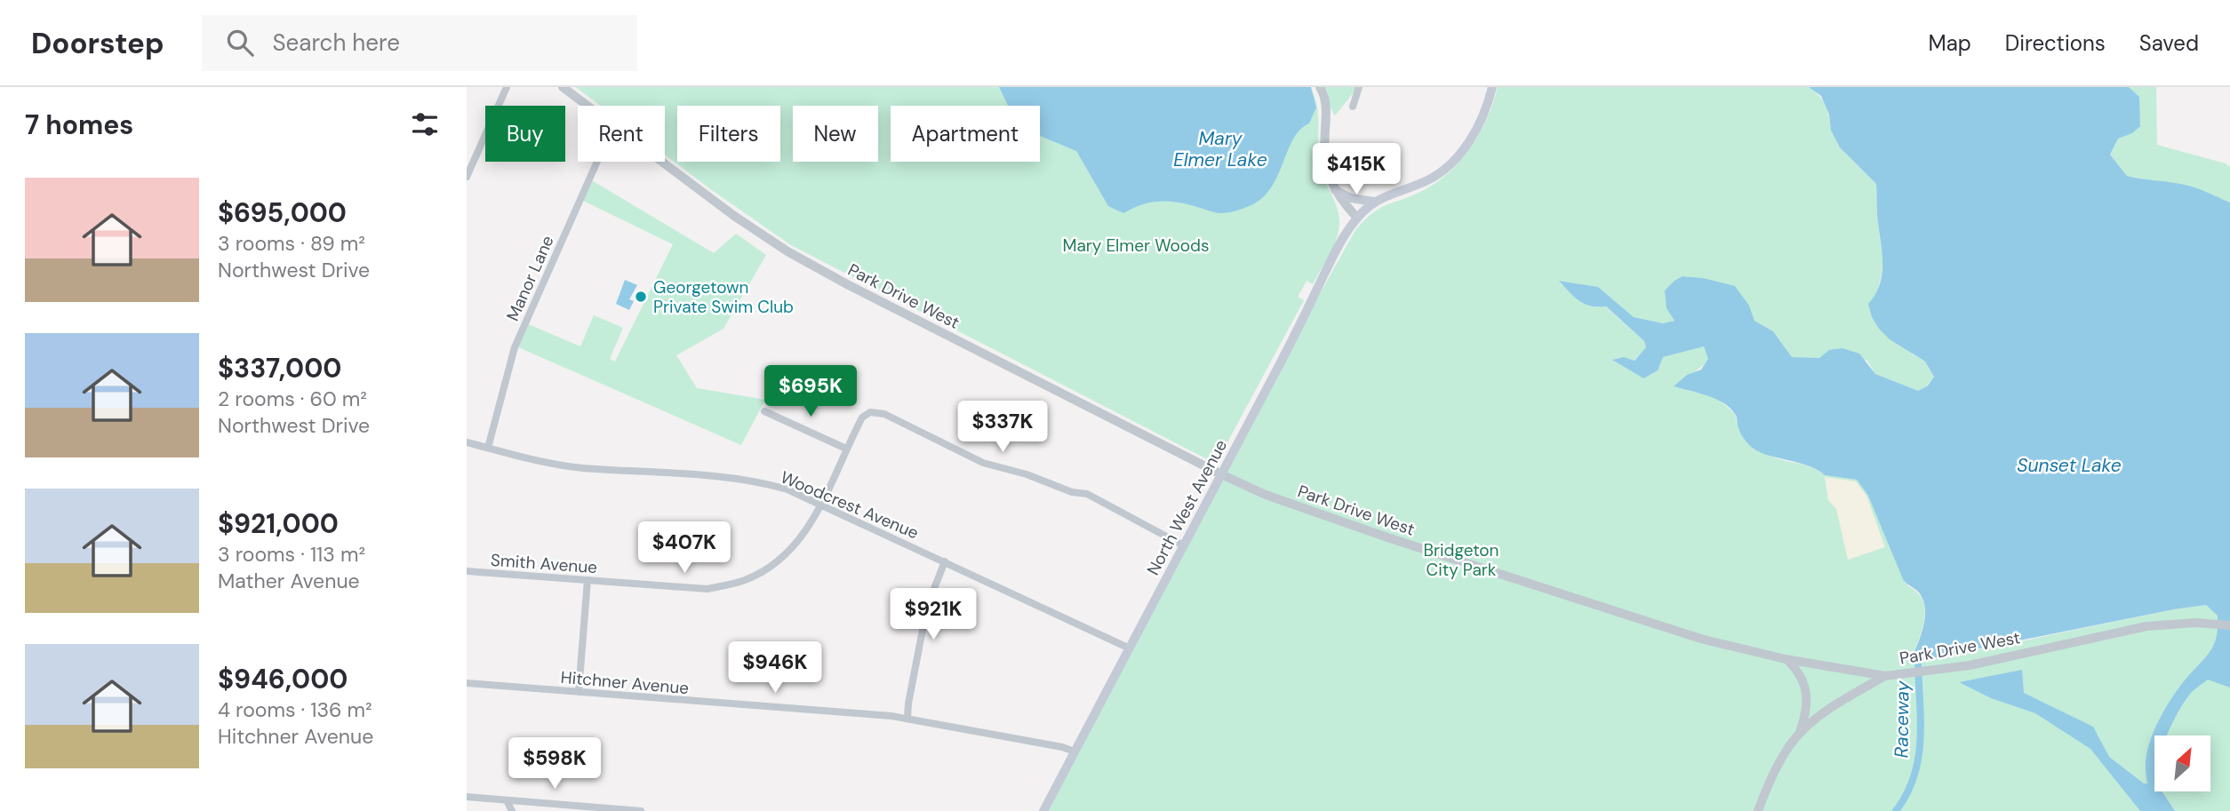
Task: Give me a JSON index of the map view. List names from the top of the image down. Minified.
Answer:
{"streets":{"main road":["North West Avenue"],"street":["Manor Lane","Park Drive West","Woodcrest Avenue","Smith Avenue","Hitchner Avenue"]},"crossings":[["Manor Lane","Woodcrest Avenue"],["Park Drive West","North West Avenue"],["Woodcrest Avenue","North West Avenue"],["Woodcrest Avenue","Smith Avenue"],["North West Avenue","Smith Avenue"],["North West Avenue","Hitchner Avenue"]],"water":["Mary Elmer Lake","Sunset Lake","Raceway"],"parks":["Mary Elmer Woods","Bridgeton City Park"],"places":["Georgetown Private Swim Club"],"north":"top right","page":{"header":"Doorstep","search":"Search here","nav":["Map","Directions","Saved"],"heading":"7 homes","chip":["Buy","Rent","Filters","New","Apartment"],"price":["$415K","$695K","$337K","$407K","$921K","$946K","$598K"],"list":[{"name":"$695,000","note":"3 rooms · 89 m² · Northwest Drive"},{"name":"$337,000","note":"2 rooms · 60 m² · Northwest Drive"},{"name":"$921,000","note":"3 rooms · 113 m² · Mather Avenue"},{"name":"$946,000","note":"4 rooms · 136 m² · Hitchner Avenue"}]}}
